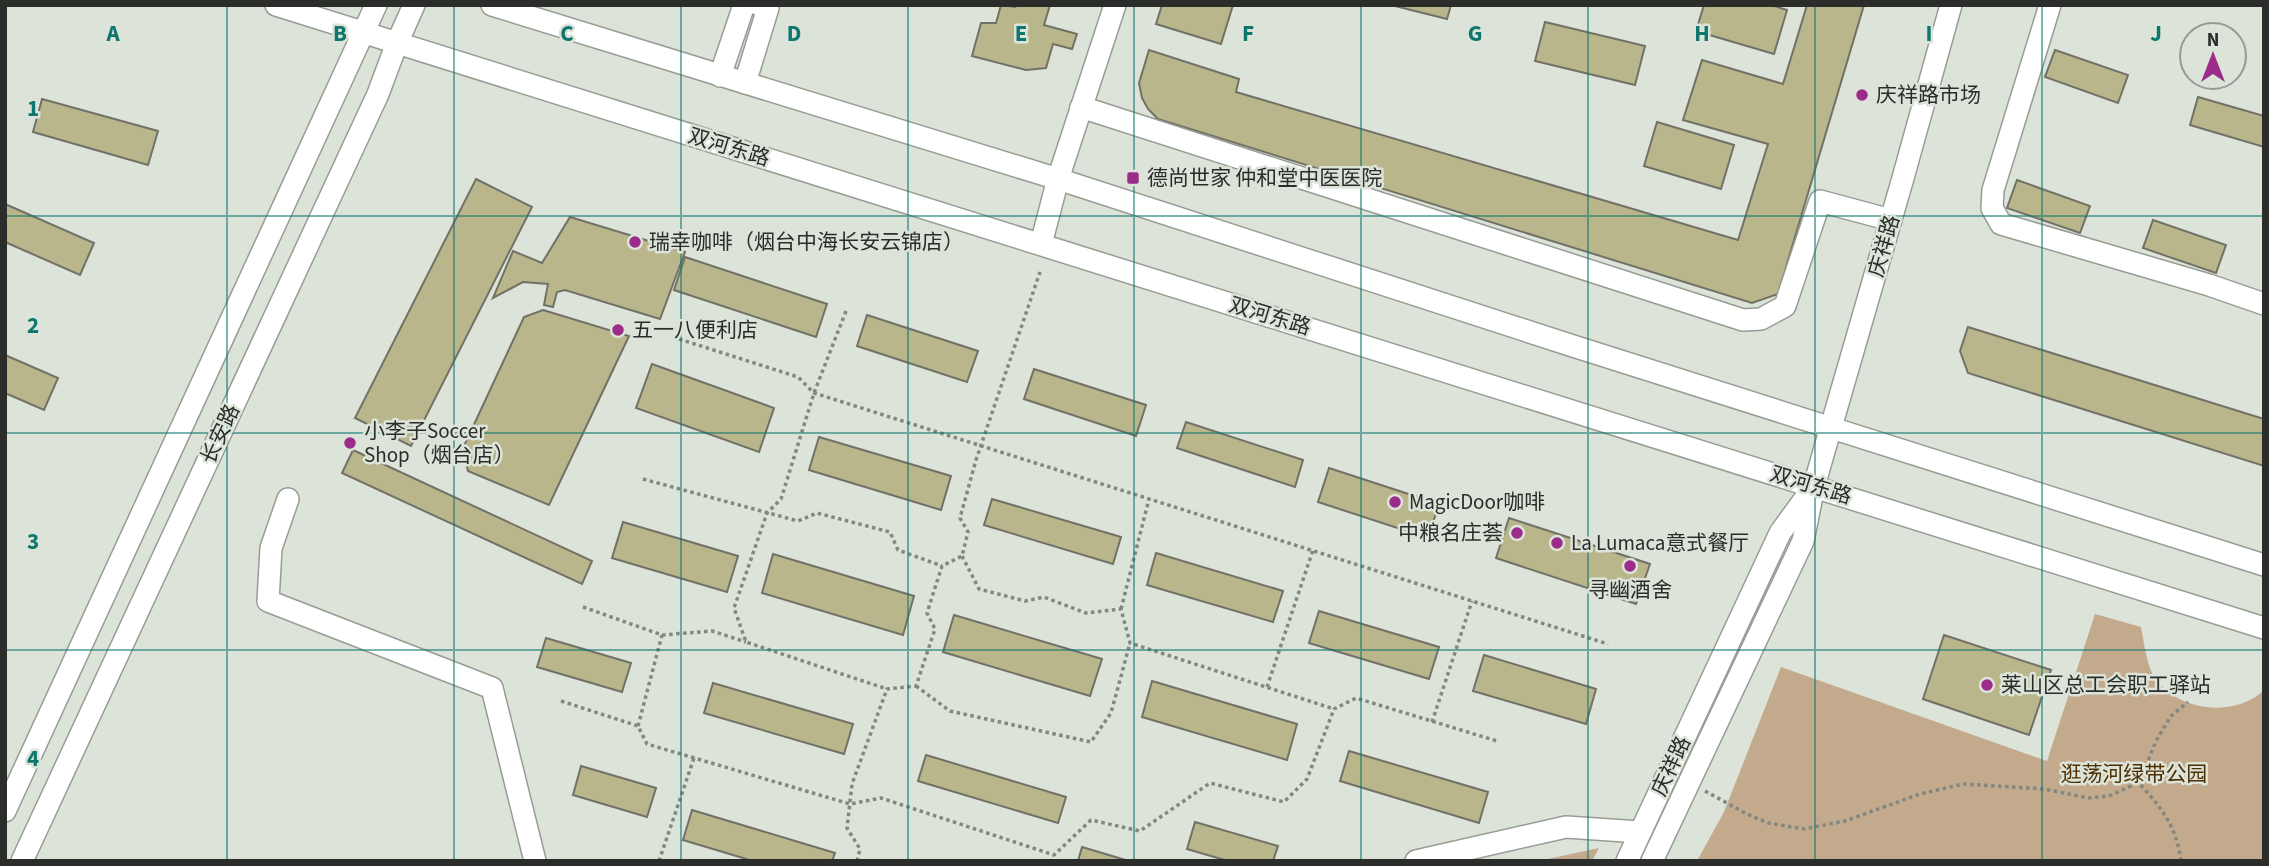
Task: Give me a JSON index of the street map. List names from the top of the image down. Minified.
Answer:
{"streets":{"street":["双河东路","庆祥路","长安路"]},"crossings":[["双河东路","庆祥路"],["双河东路","长安路"]],"parks":["逛荡河绿带公园"],"places":{"other":["庆祥路市场","瑞幸咖啡（烟台中海长安云锦店）","五一八便利店","小李子Soccer Shop（烟台店）","MagicDoor咖啡","中粮名庄荟","La Lumaca意式餐厅","寻幽酒舍","莱山区总工会职工驿站"],"transit":["德尚世家 仲和堂中医医院"]},"north":"top","grid":{"columns":["A","B","C","D","E","F","G","H","I","J"],"rows":["1","2","3","4"]}}
